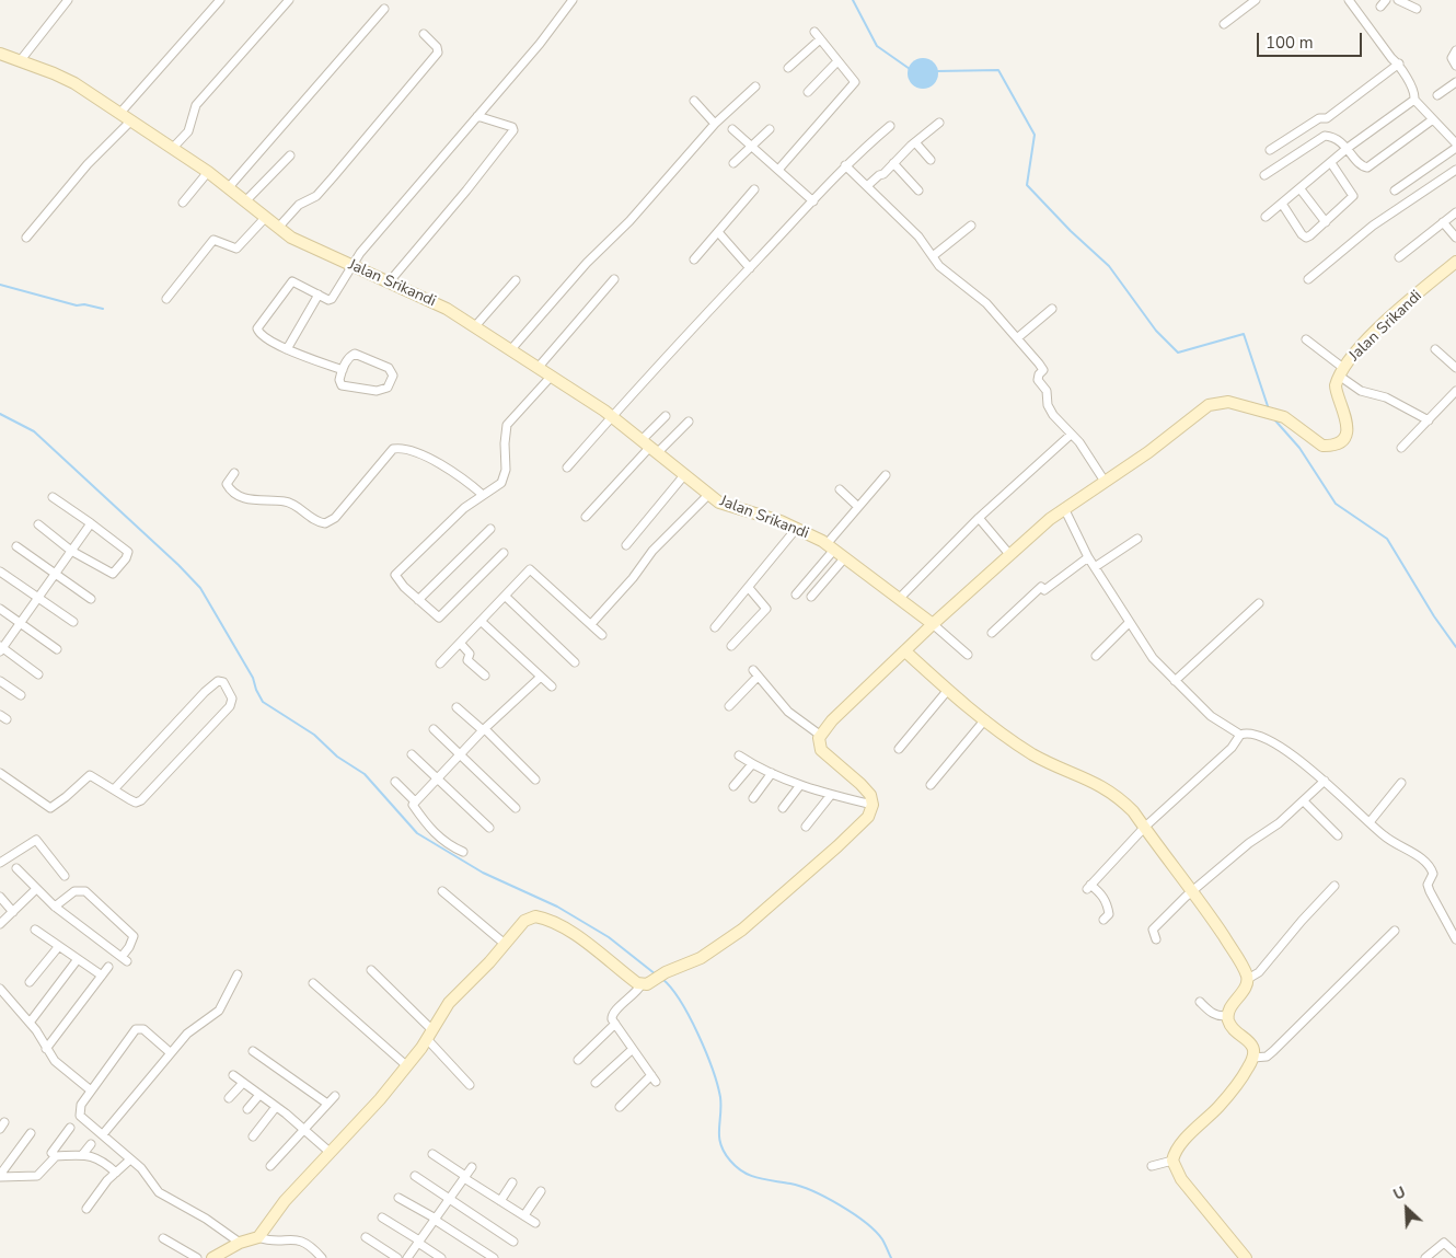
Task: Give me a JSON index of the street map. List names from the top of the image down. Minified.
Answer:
{"streets":{"street":["Jalan Srikandi"]},"scale_bar":"100 m","north":"top left"}
